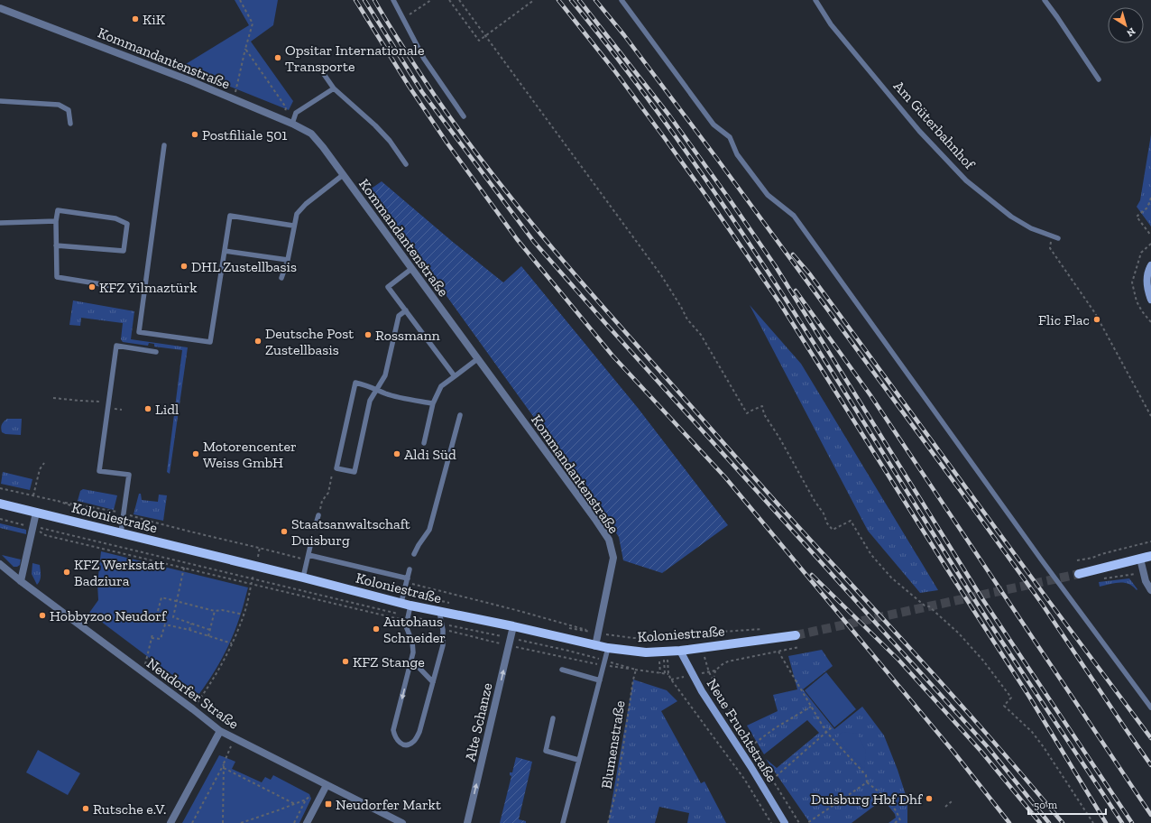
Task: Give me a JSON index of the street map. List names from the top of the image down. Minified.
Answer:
{"streets":{"main road":["Koloniestraße"],"street":["Kommandantenstraße","Neudorfer Straße","Alte Schanze","Neue Fruchtstraße"],"lane":["Am Güterbahnhof"],"path":["Blumenstraße"]},"crossings":[["Kommandantenstraße","Koloniestraße"],["Koloniestraße","Alte Schanze"],["Koloniestraße","Neue Fruchtstraße"]],"one_way":["Alte Schanze"],"places":{"other":["KiK","Opsitar Internationale Transporte","Postfiliale 501","DHL Zustellbasis","KFZ Yilmaztürk","Flic Flac","Rossmann","Deutsche Post Zustellbasis","Lidl","Motorencenter Weiss GmbH","Aldi Süd","Staatsanwaltschaft Duisburg","KFZ Werkstatt Badziura","Hobbyzoo Neudorf","Autohaus Schneider","KFZ Stange","Duisburg Hbf Dhf","Rutsche e.V."],"transit":["Neudorfer Markt"]},"scale_bar":"50 m","north":"bottom right"}
